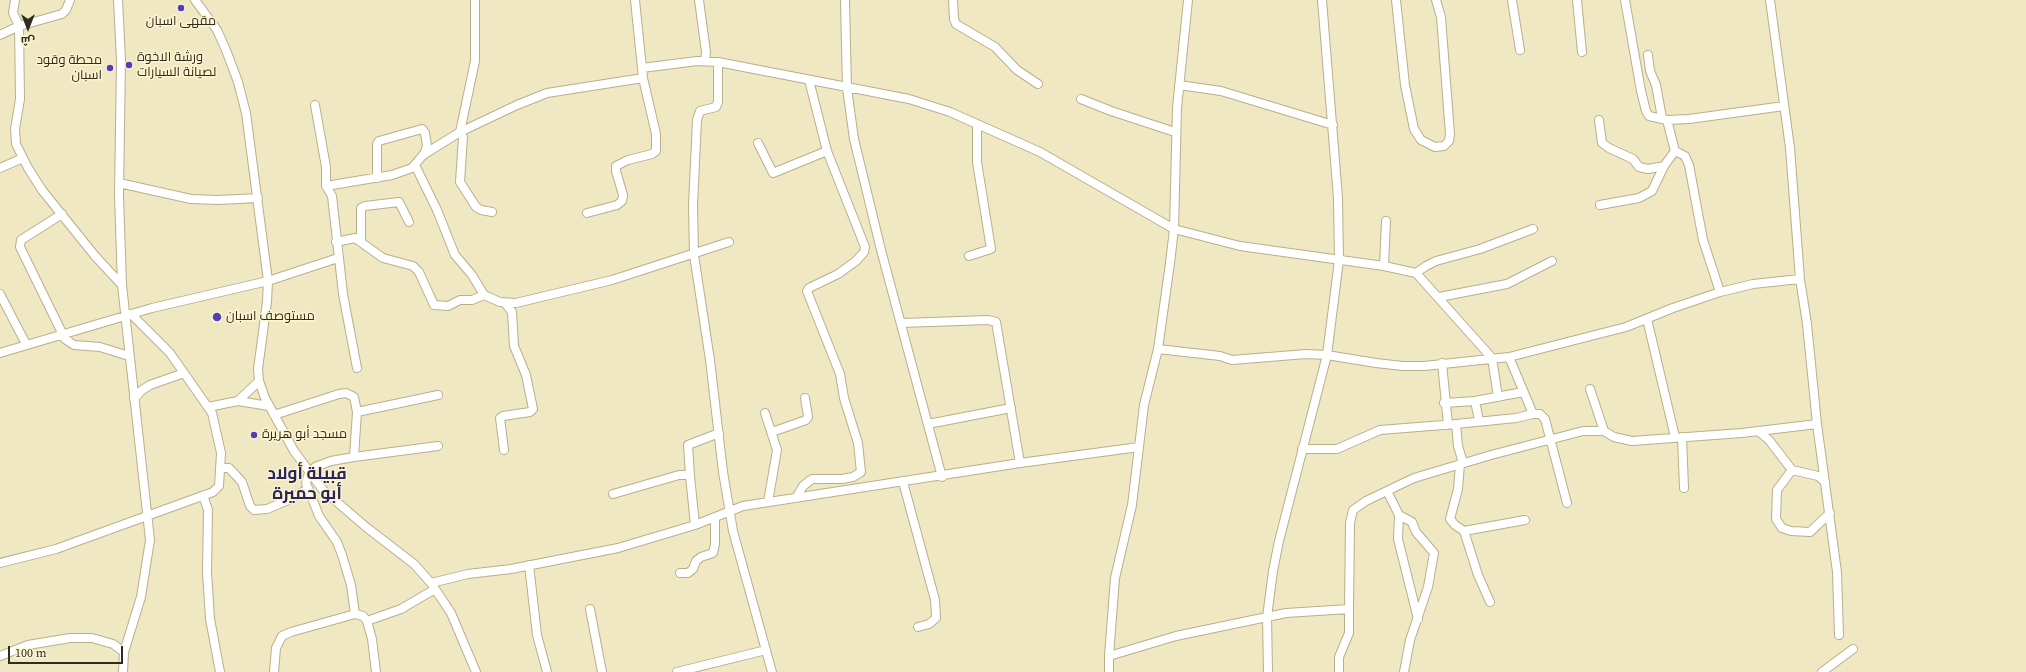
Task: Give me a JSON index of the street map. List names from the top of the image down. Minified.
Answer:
{"districts":["قبيلة أولاد أبو حميرة"],"places":["مقهى اسبان","ورشة الاخوة لصيانة السيارات","محطة وقود اسبان","مستوصف اسبان","مسجد أبو هريرة"],"scale_bar":"100 m","north":"bottom"}
